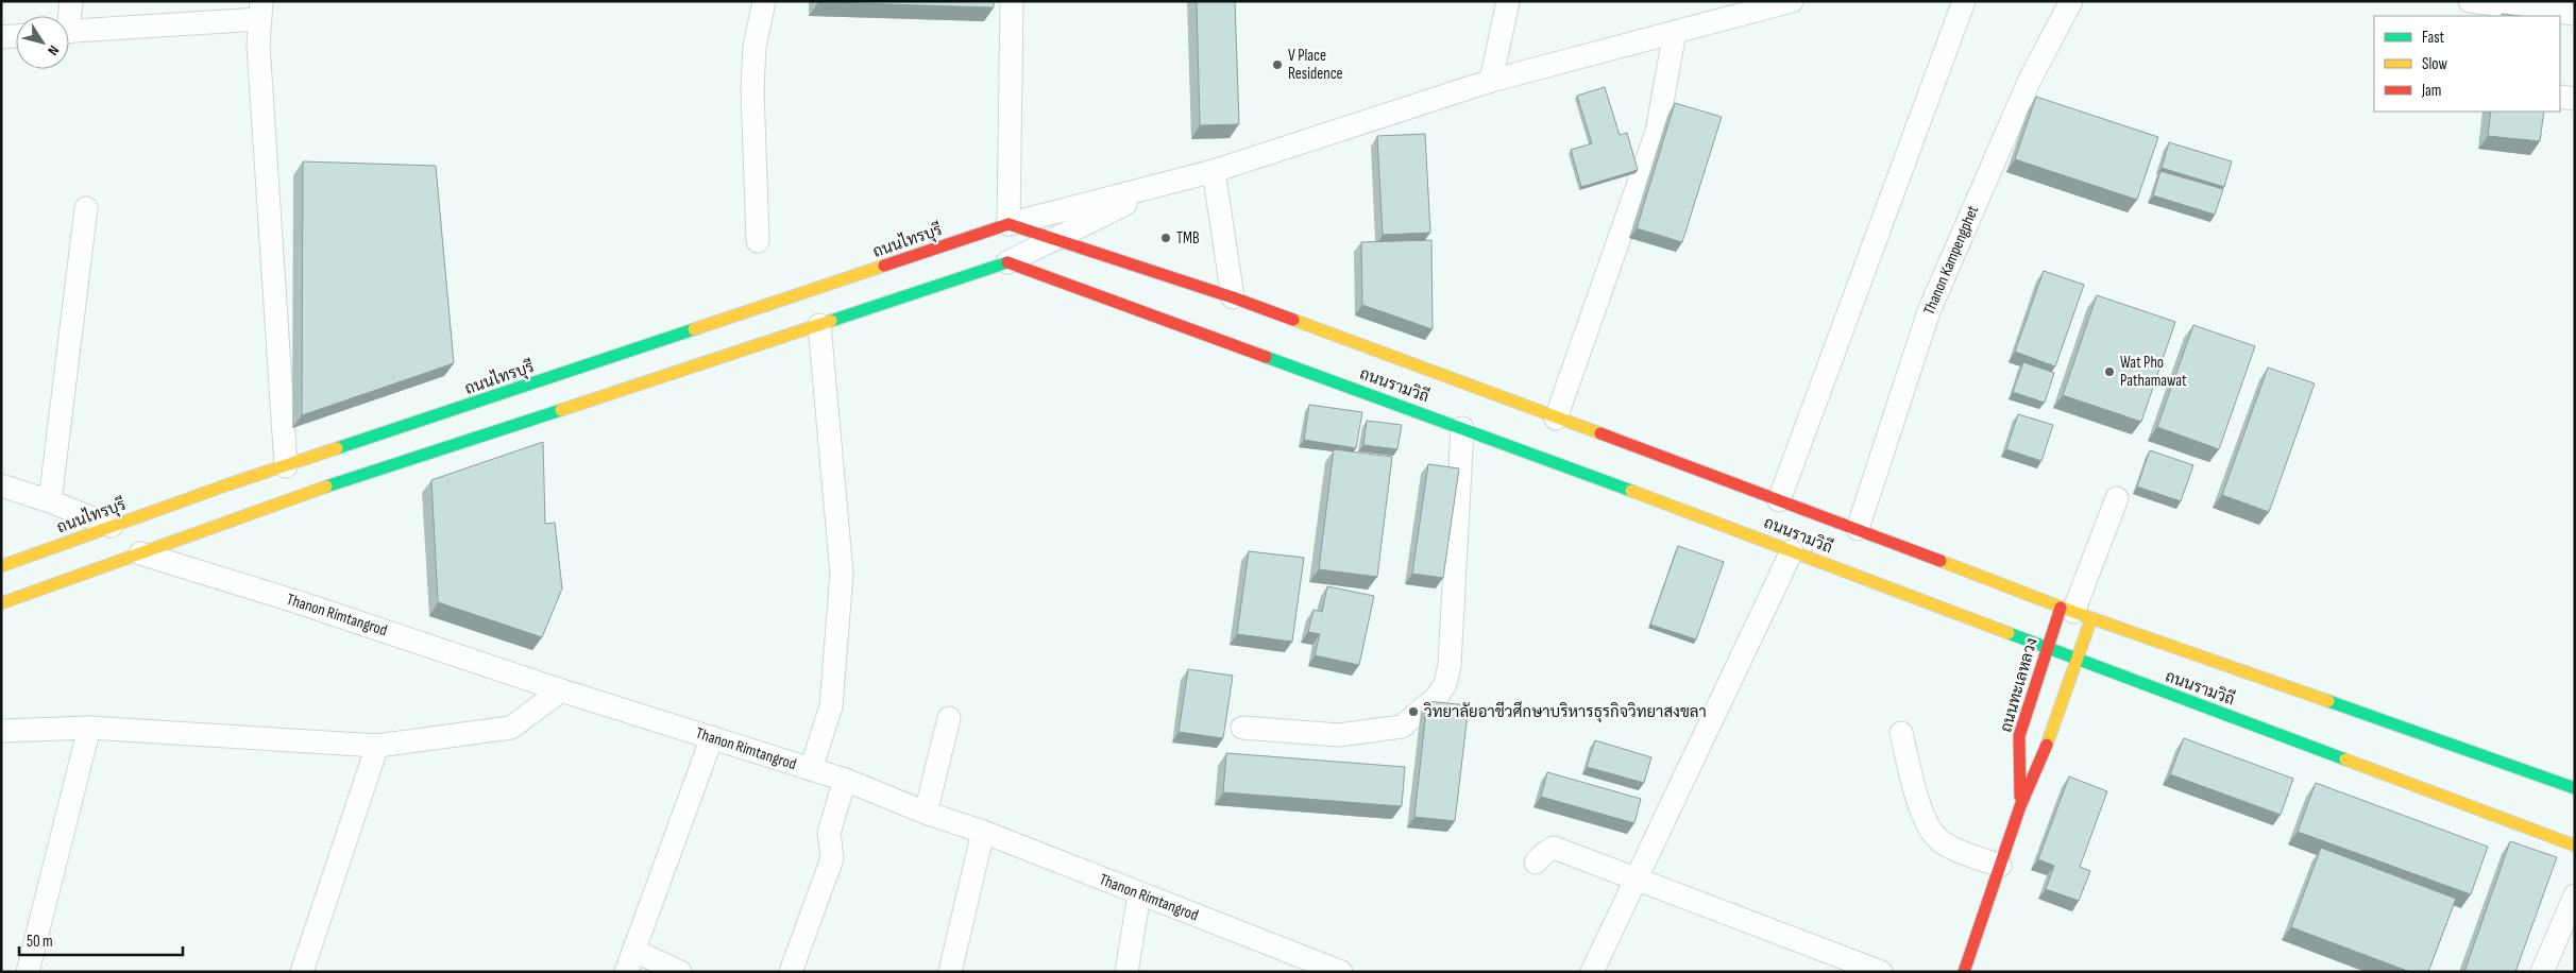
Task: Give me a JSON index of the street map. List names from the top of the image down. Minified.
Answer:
{"streets":{"main road":["ถนนไทรบุรี","ถนนรามวิถี","ถนนทะเลหลวง"],"street":["Thanon Kampengphet","Thanon Rimtangrod"]},"crossings":[["ถนนไทรบุรี","ถนนรามวิถี"],["Thanon Kampengphet","ถนนรามวิถี"],["ถนนรามวิถี","ถนนทะเลหลวง"]],"places":["V Place Residence","TMB","Wat Pho Pathamawat","วิทยาลัยอาชีวศึกษาบริหารธุรกิจวิทยาสงขลา"],"legend":["Fast","Slow","Jam"],"scale_bar":"50 m","north":"bottom right"}
